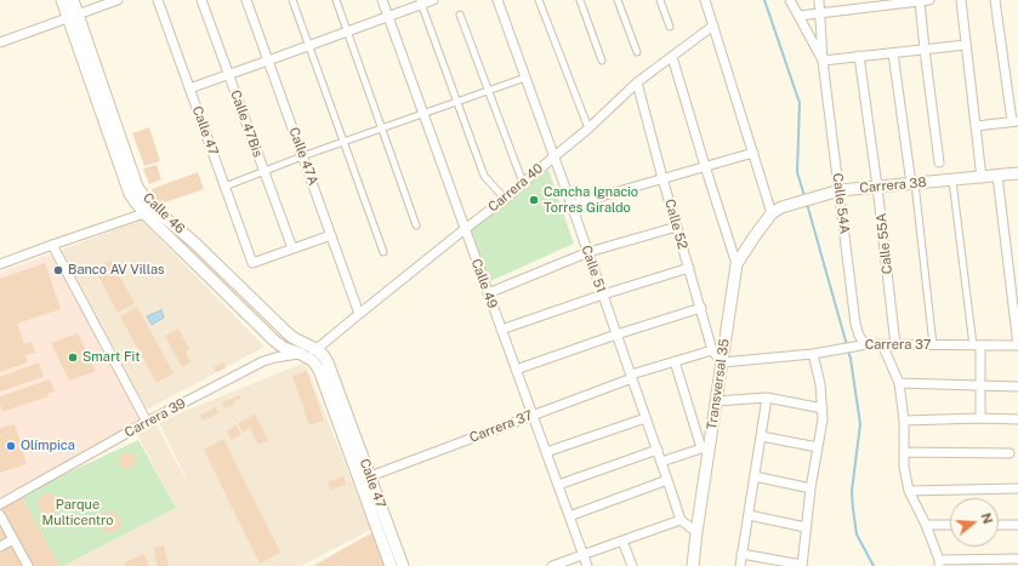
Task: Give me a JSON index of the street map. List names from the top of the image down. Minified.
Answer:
{"streets":{"main road":["Calle 47","Carrera 38","Calle 46","Transversal 35"],"street":["Calle 47Bis","Calle 47A","Carrera 40","Calle 54A","Calle 52","Calle 55A","Calle 51","Calle 49","Carrera 37","Carrera 39"]},"crossings":[["Calle 47Bis","Calle 47"],["Calle 47","Carrera 40"],["Calle 47","Calle 46"],["Calle 47","Carrera 37"],["Calle 47","Carrera 39"],["Calle 47A","Carrera 40"],["Carrera 38","Calle 54A"],["Carrera 38","Calle 55A"],["Carrera 38","Transversal 35"],["Carrera 40","Calle 46"],["Carrera 40","Calle 52"],["Carrera 40","Calle 51"],["Carrera 40","Calle 49"],["Carrera 40","Carrera 39"],["Calle 54A","Carrera 37"],["Calle 46","Carrera 39"],["Calle 52","Carrera 37"],["Calle 52","Transversal 35"],["Calle 55A","Carrera 37"],["Calle 51","Carrera 37"],["Calle 49","Carrera 37"],["Carrera 37","Transversal 35"]],"parks":["Parque Multicentro"],"places":["Cancha Ignacio Torres Giraldo","Banco AV Villas","Smart Fit","Olímpica"],"north":"right"}
